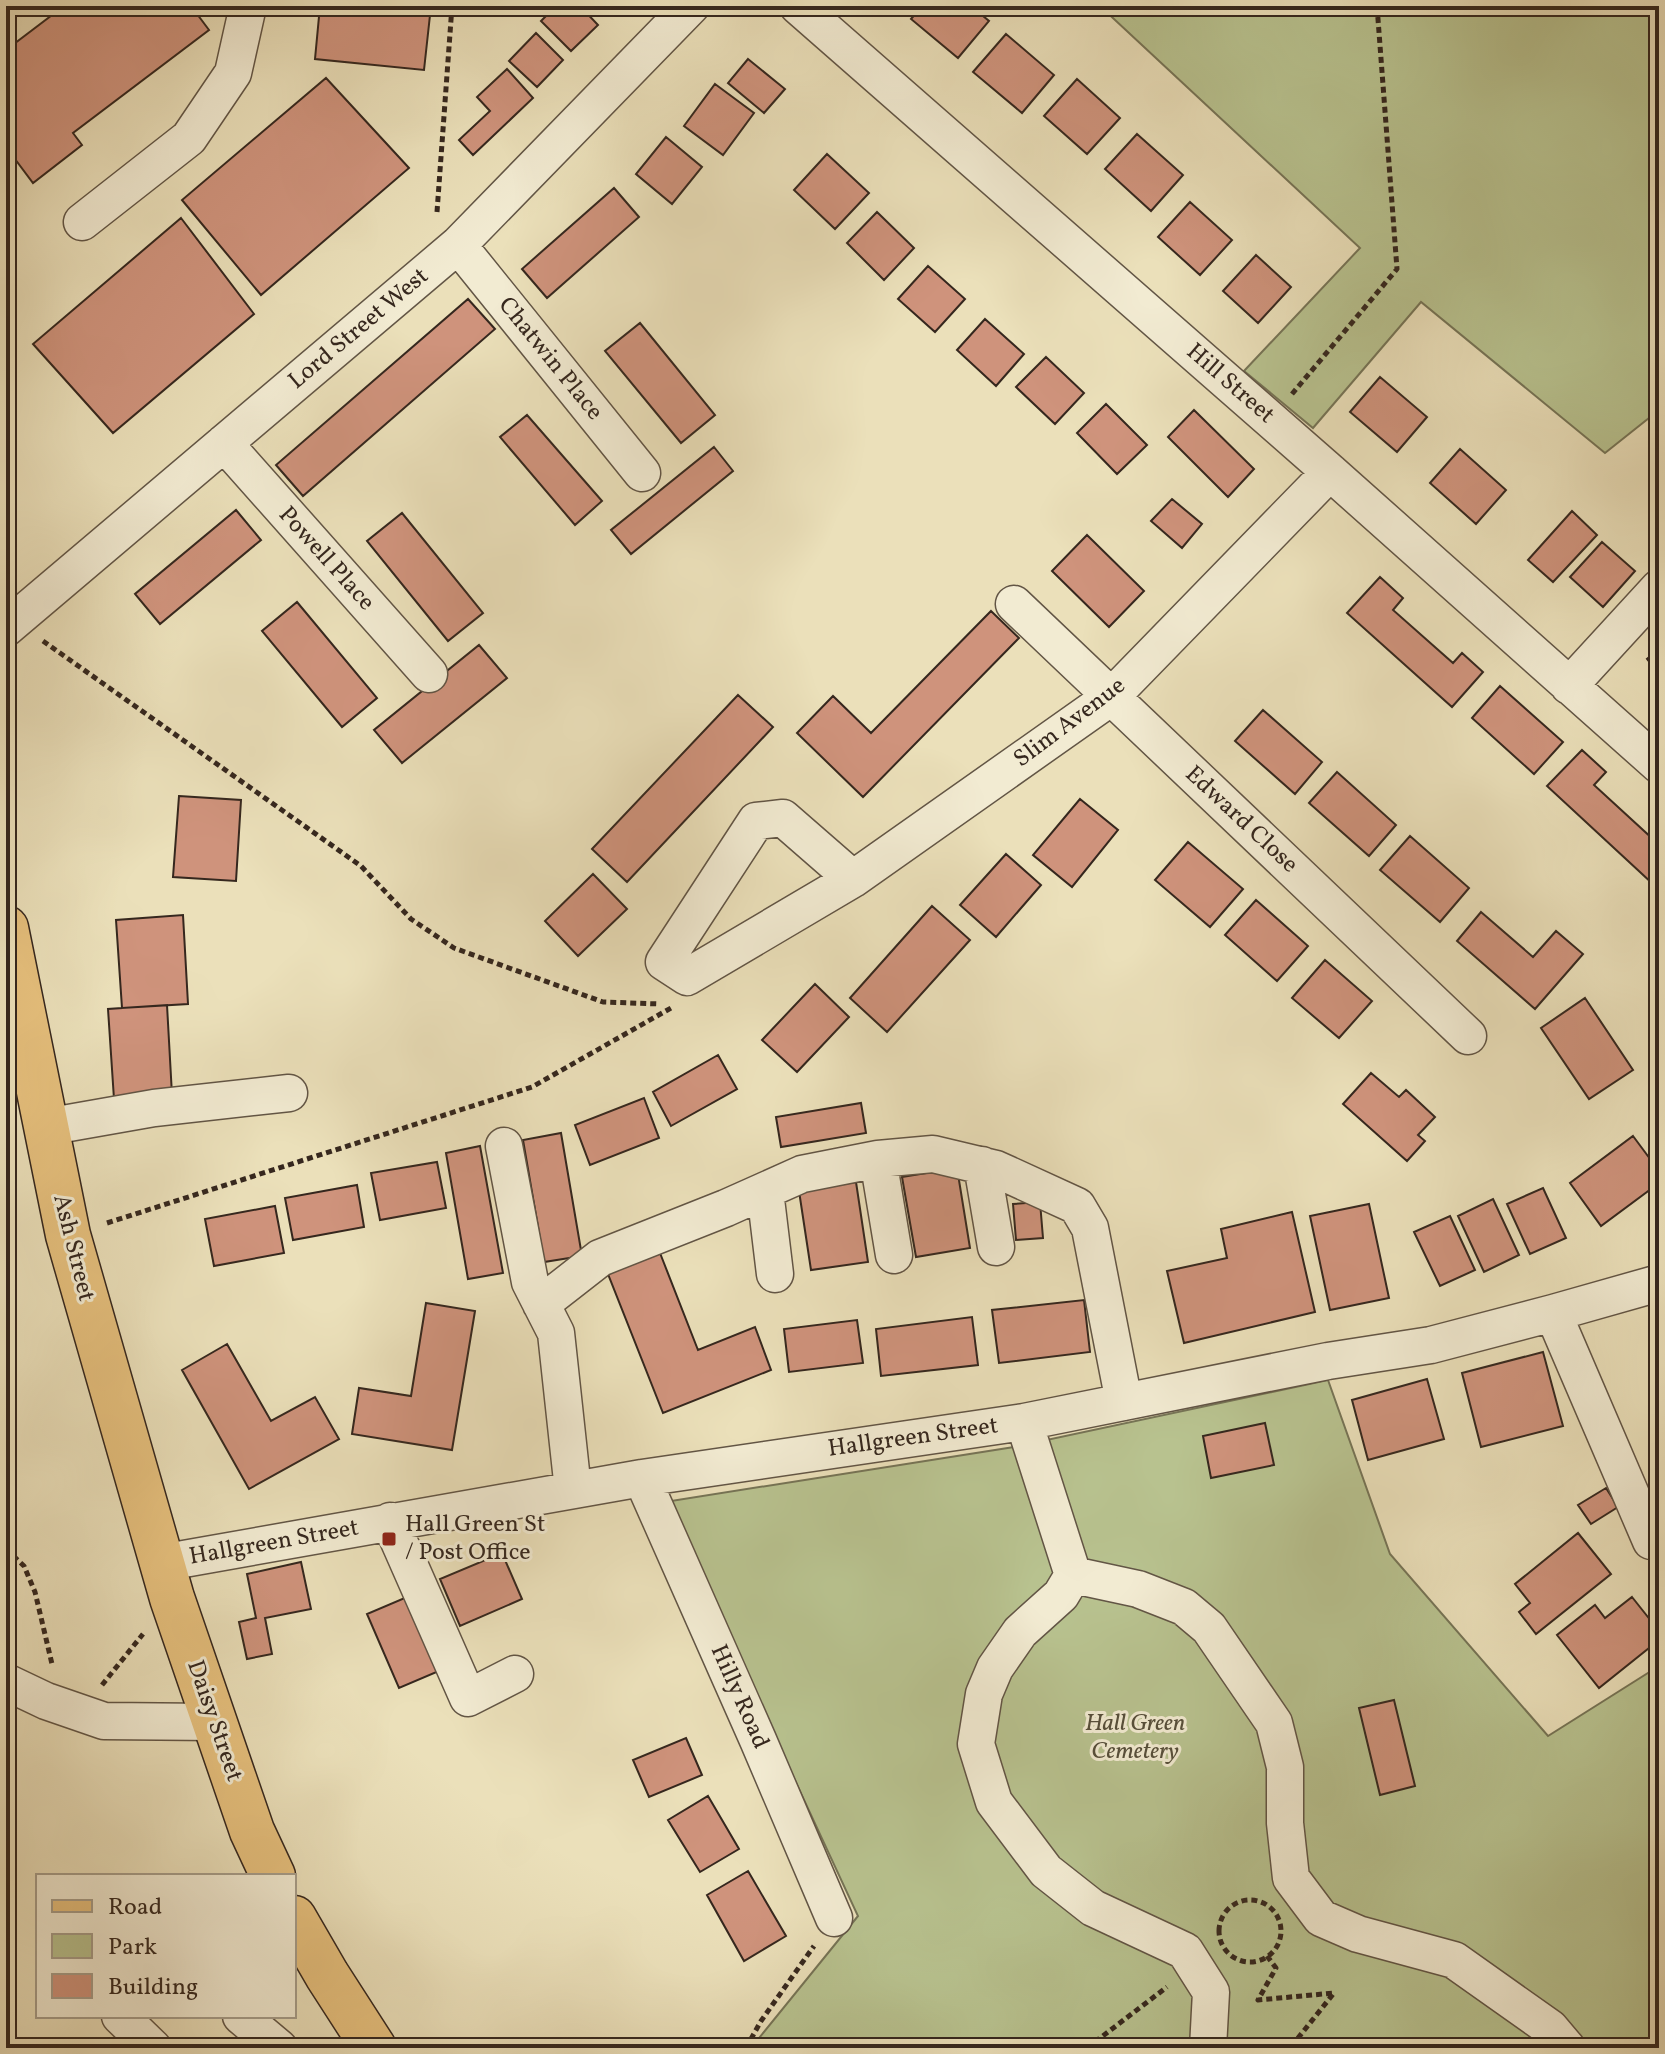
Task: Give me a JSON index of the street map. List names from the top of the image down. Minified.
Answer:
{"streets":{"main road":["Ash Street","Daisy Street"],"street":["Lord Street West","Chatwin Place","Hill Street","Powell Place","Slim Avenue","Edward Close","Hallgreen Street","Hilly Road"]},"crossings":[["Lord Street West","Chatwin Place"],["Lord Street West","Powell Place"],["Hill Street","Slim Avenue"],["Slim Avenue","Edward Close"],["Ash Street","Hallgreen Street"],["Ash Street","Daisy Street"],["Hallgreen Street","Hilly Road"],["Hallgreen Street","Daisy Street"]],"parks":["Hall Green Cemetery"],"places":{"transit":["Hall Green St / Post Office"]},"legend":["Road","Park","Building"]}
